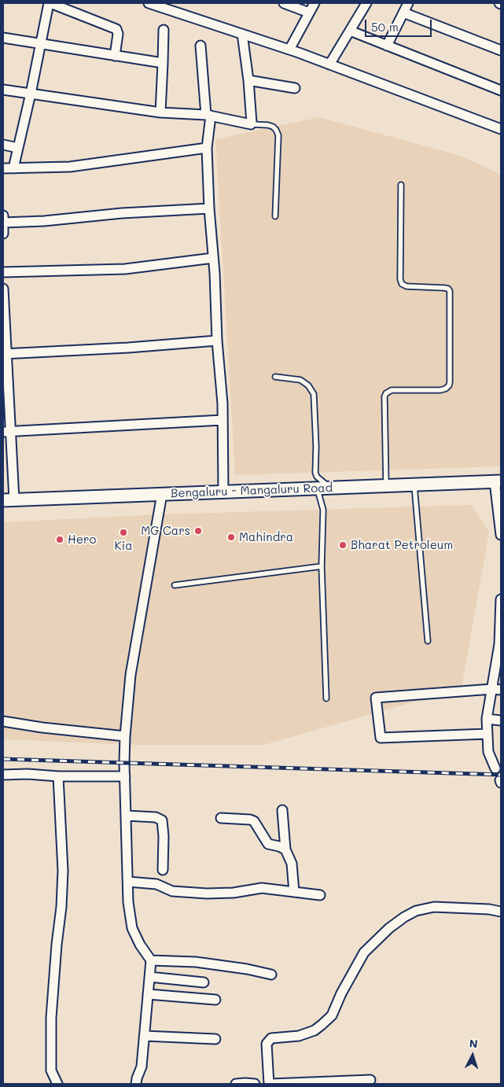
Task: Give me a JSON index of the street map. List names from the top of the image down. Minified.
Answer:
{"streets":{"street":["Bengaluru - Mangaluru Road"]},"places":["MG Cars","Kia","Mahindra","Hero","Bharat Petroleum"],"scale_bar":"50 m","north":"top"}
